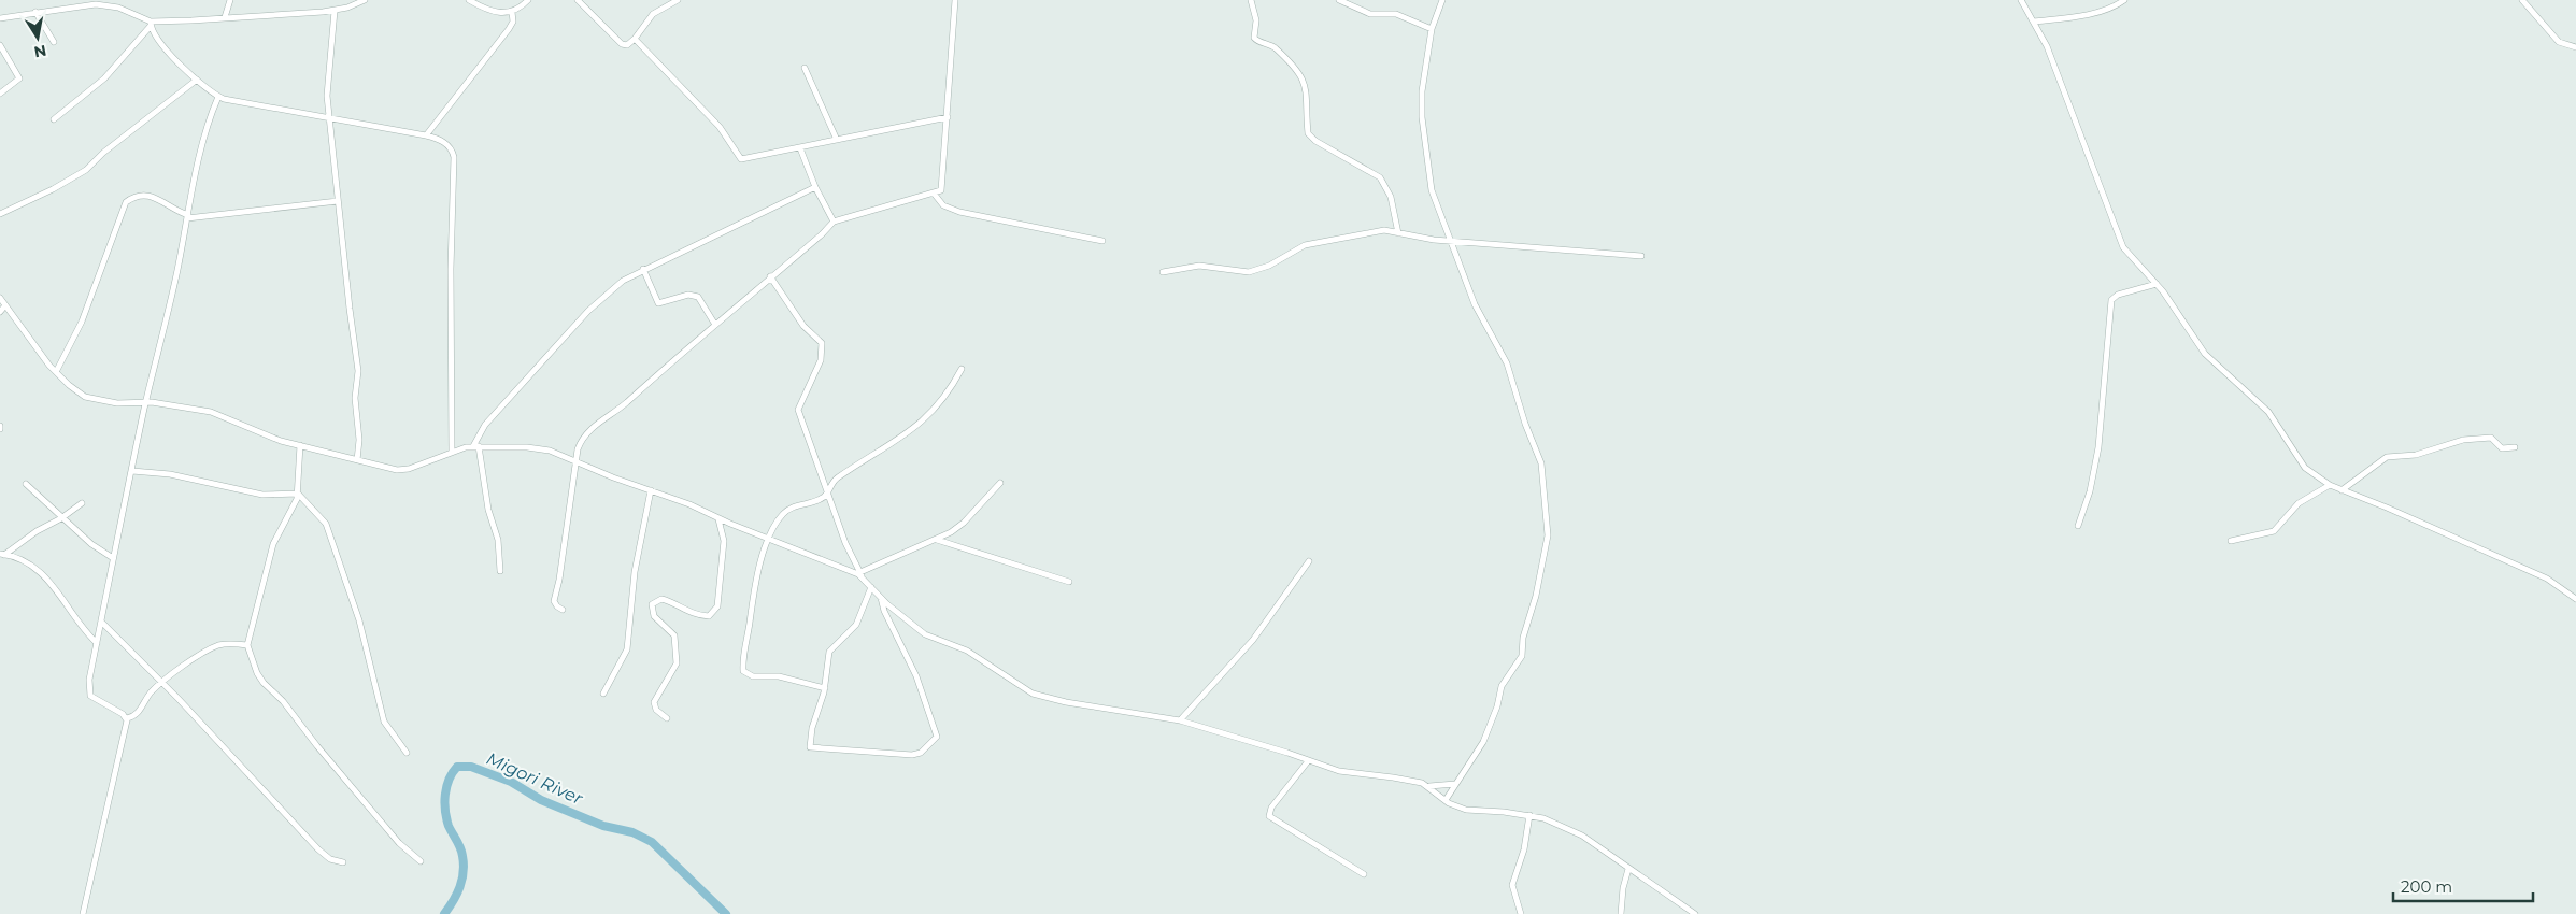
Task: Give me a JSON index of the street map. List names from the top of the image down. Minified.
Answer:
{"water":["Migori River"],"scale_bar":"200 m","north":"bottom"}
